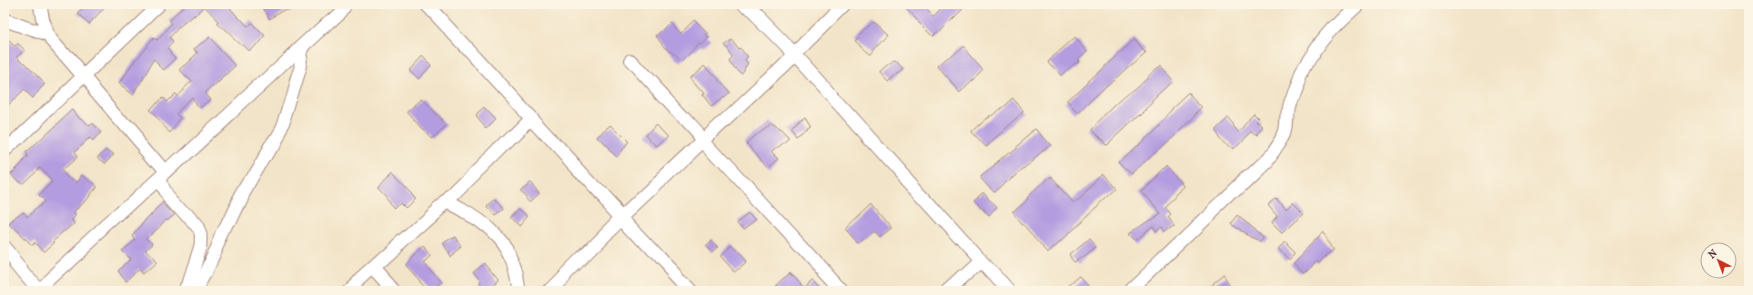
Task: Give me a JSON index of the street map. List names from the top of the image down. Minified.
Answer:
{"north":"top left"}
